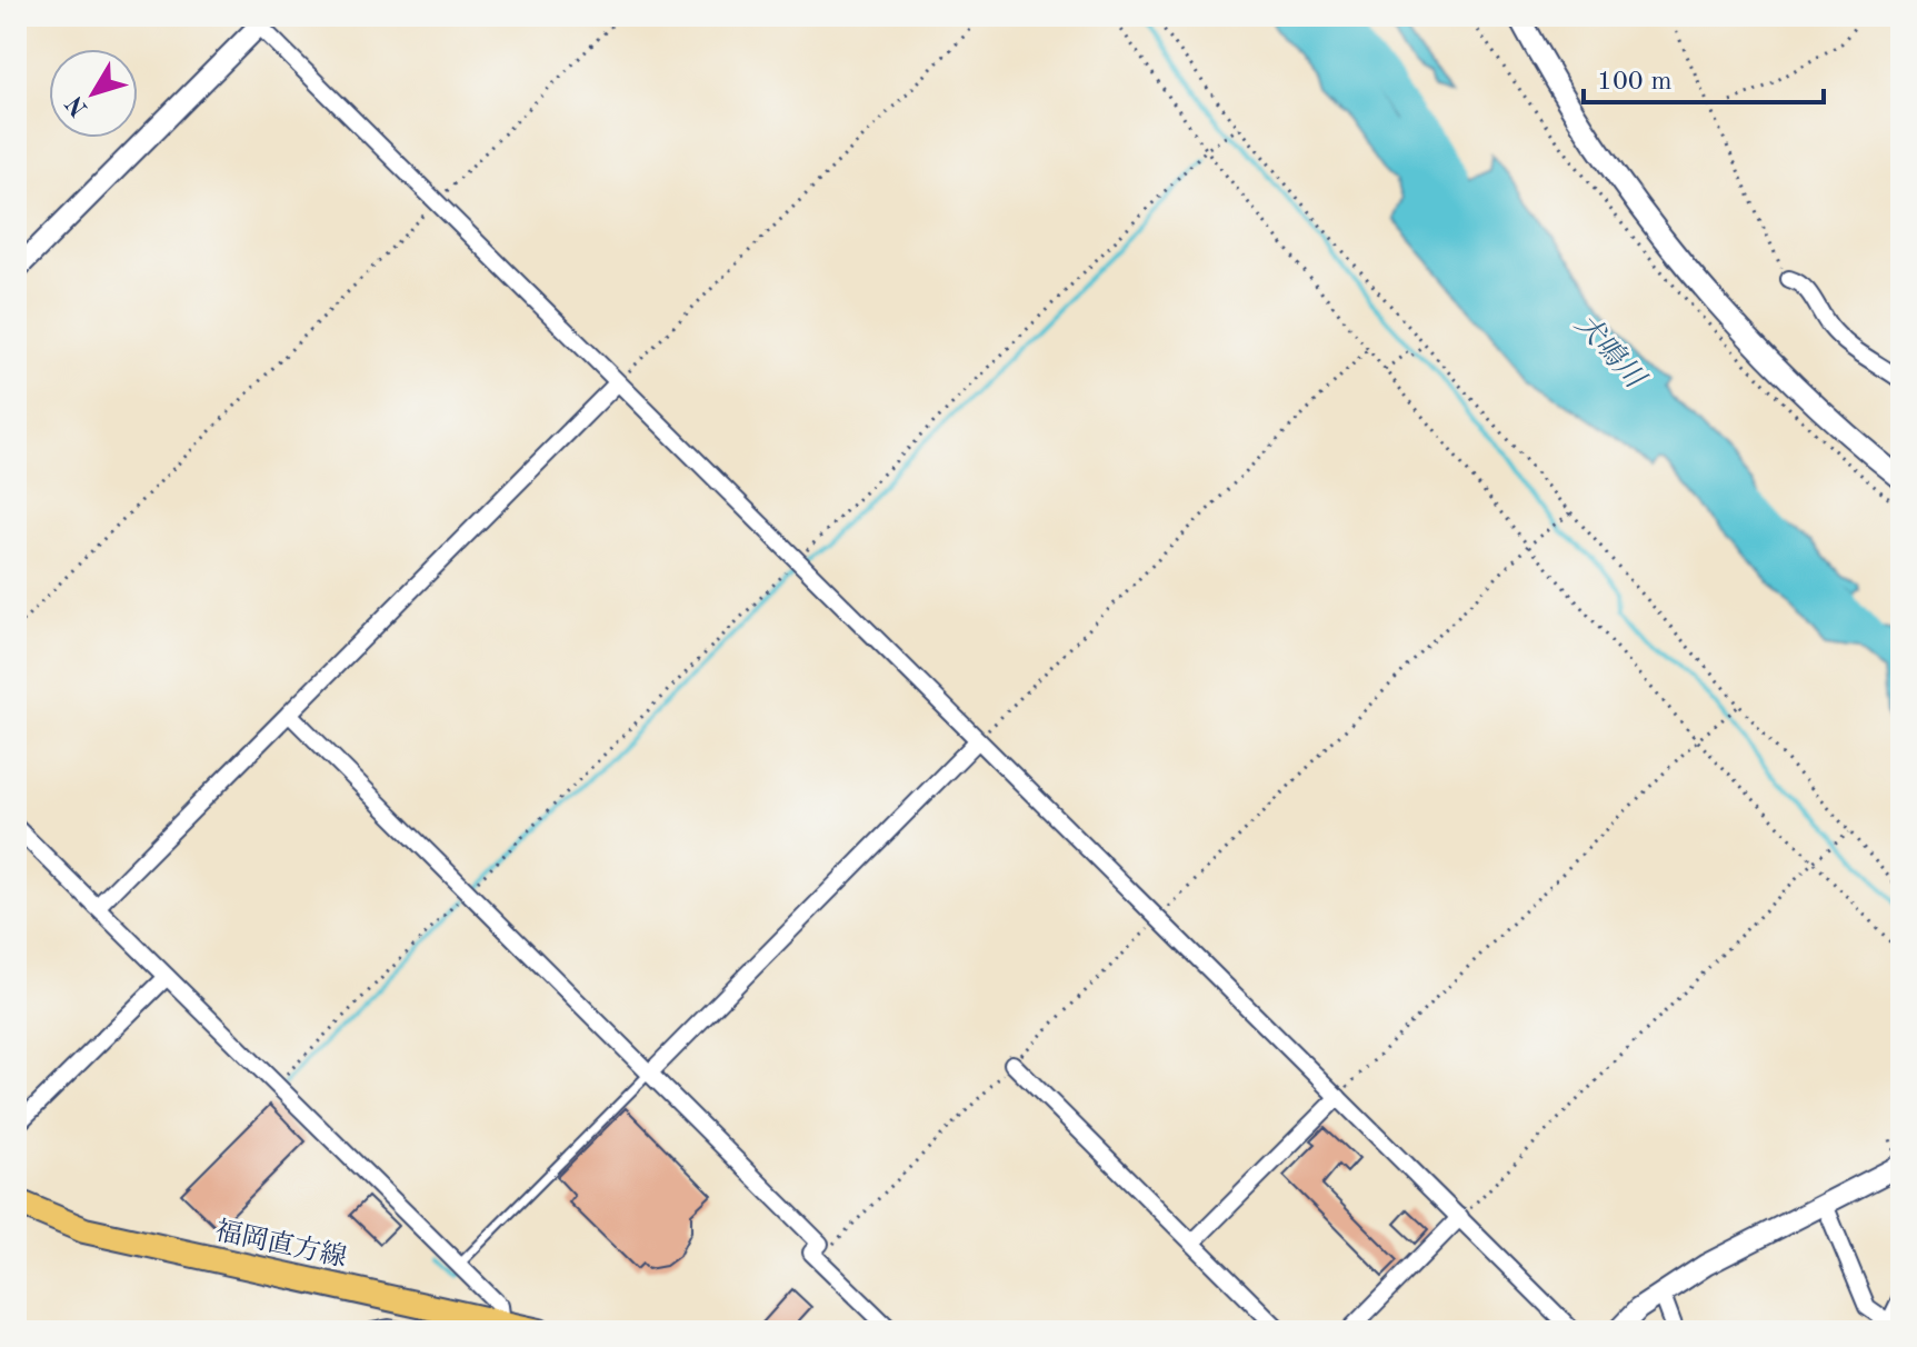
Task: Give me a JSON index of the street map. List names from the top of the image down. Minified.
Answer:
{"streets":{"main road":["福岡直方線"]},"water":["犬鳴川"],"scale_bar":"100 m","north":"bottom left"}
